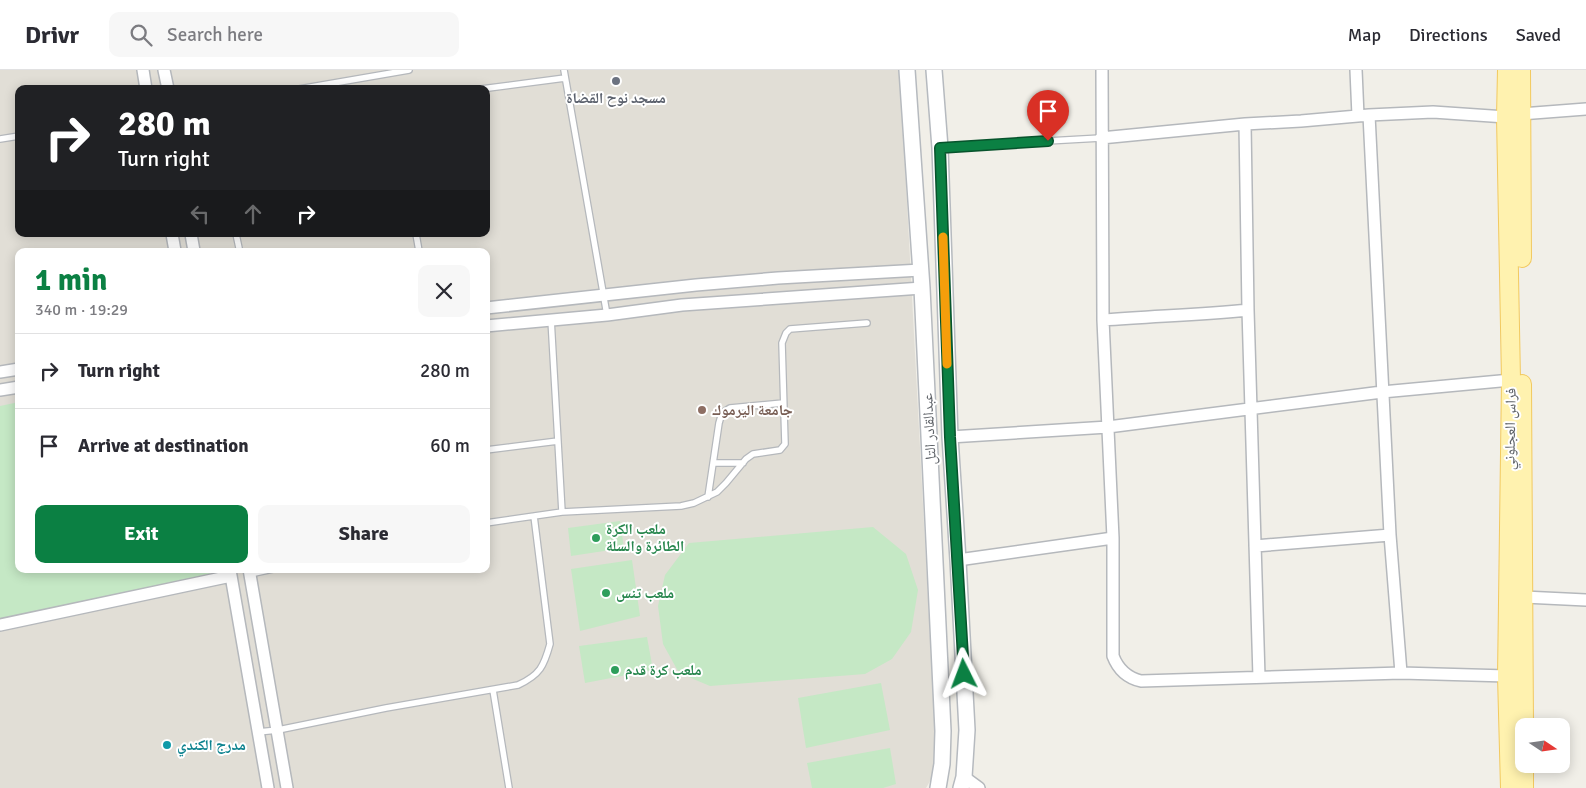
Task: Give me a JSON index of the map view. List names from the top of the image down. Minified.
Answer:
{"streets":{"main road":["عبدالقادر التل","فراس العجلوني"]},"places":["مسجد نوح القضاة","جامعة اليرموك","ملعب الكرة الطائرة والسلة","ملعب تنس","ملعب كرة قدم","مدرج الكندي"],"north":"right","page":{"header":"Drivr","search":"Search here","nav":["Map","Directions","Saved"],"turn":["280 m","Turn right"],"heading":["1 min","340 m · 19:29"],"list":[{"name":"Turn right","value":"280 m"},{"name":"Arrive at destination","value":"60 m"}],"buttons":["Exit","Share"]}}
